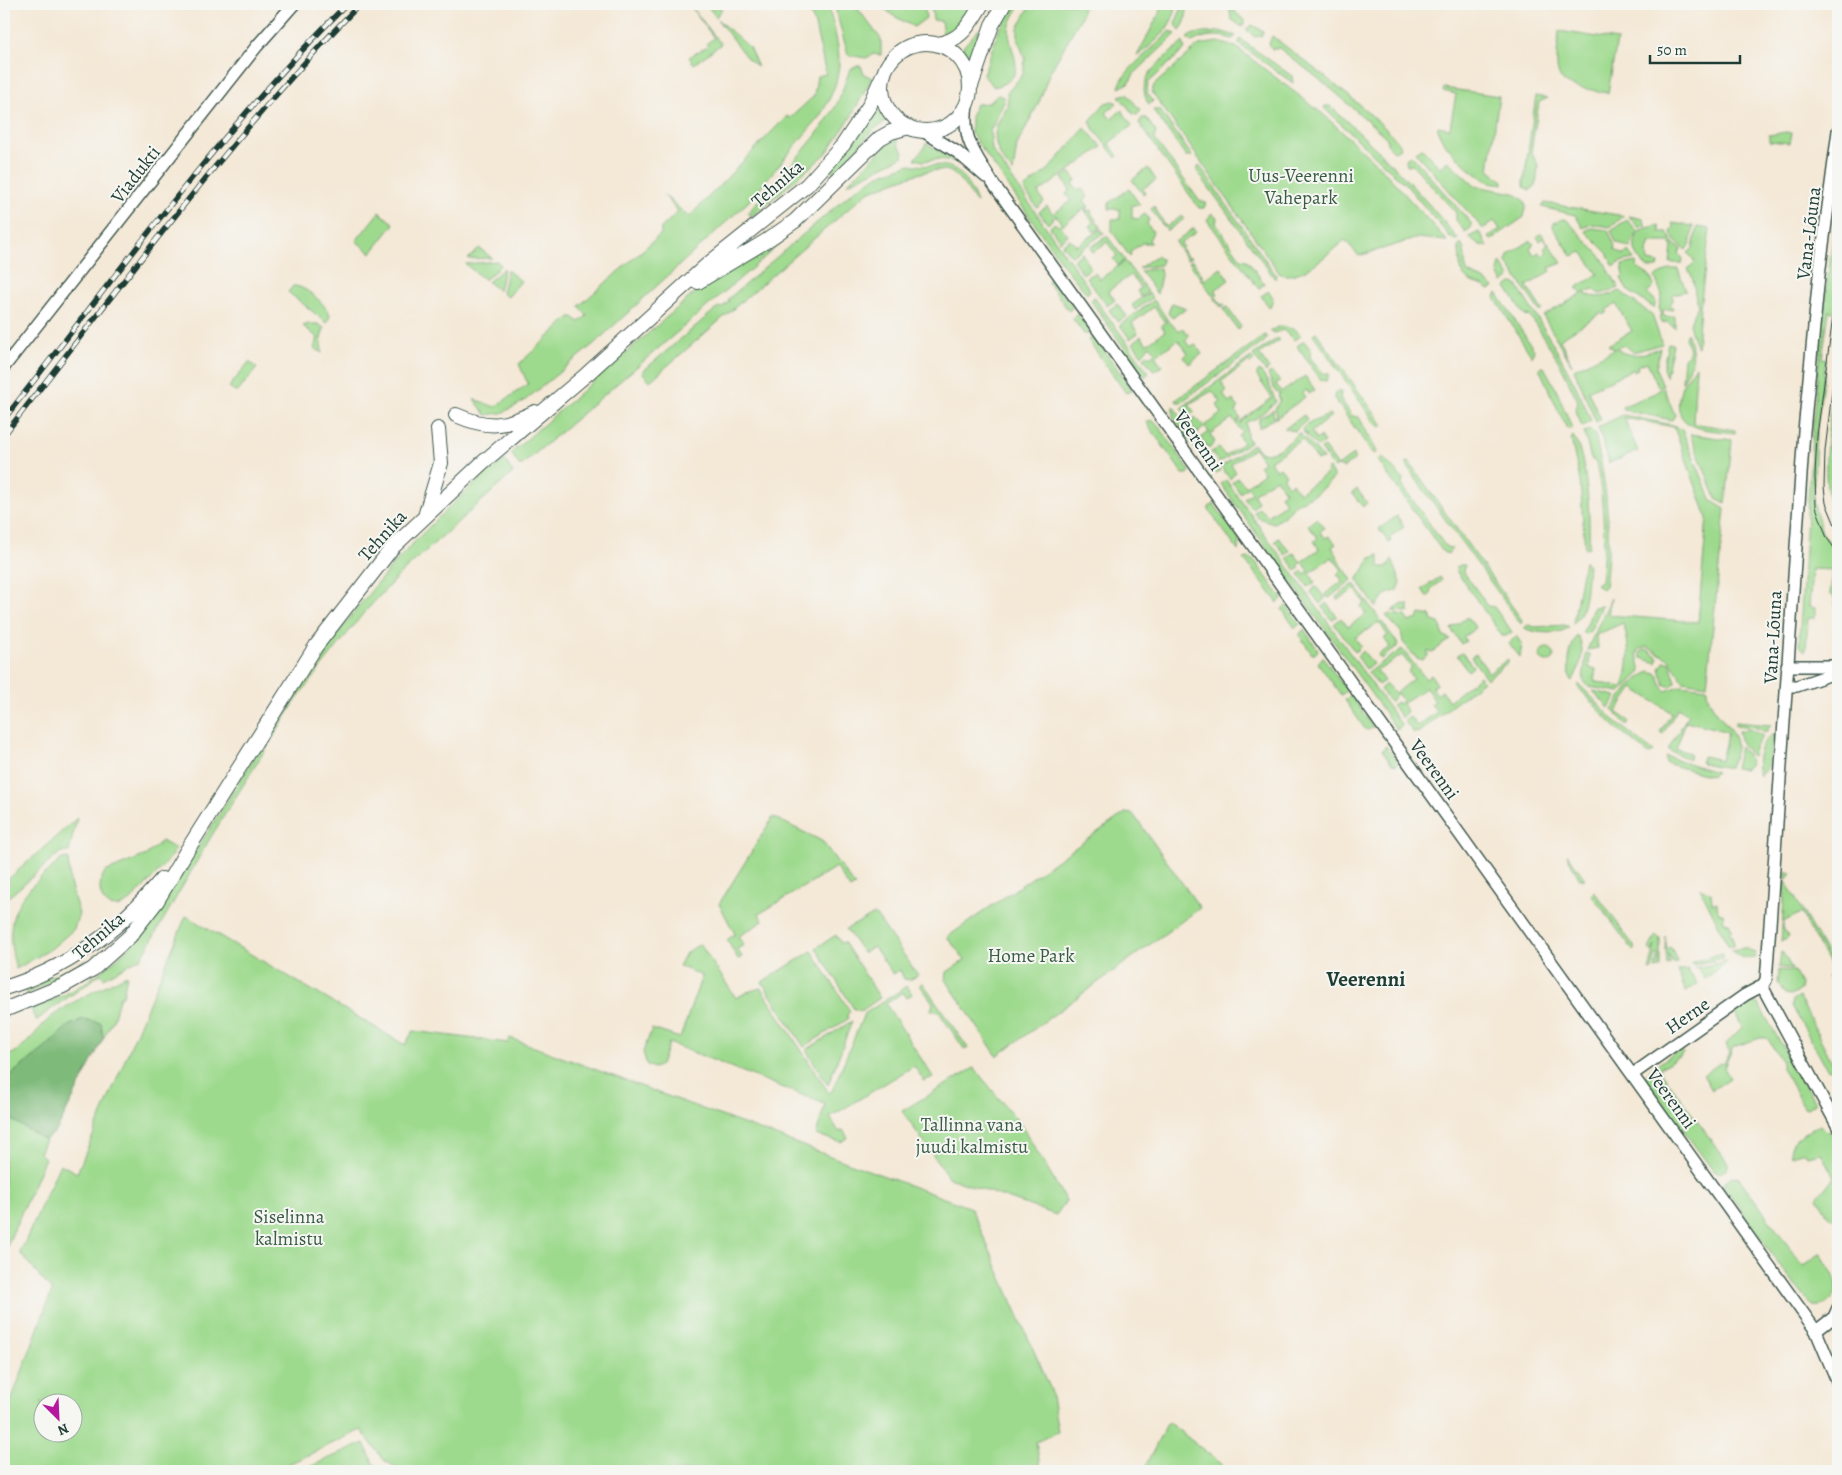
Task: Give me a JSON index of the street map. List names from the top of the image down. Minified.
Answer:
{"streets":{"main road":["Tehnika"],"street":["Viadukti","Vana-Lõuna","Veerenni","Herne"]},"crossings":[["Tehnika","Veerenni"],["Vana-Lõuna","Herne"],["Veerenni","Herne"]],"districts":["Veerenni"],"parks":["Uus-Veerenni Vahepark","Home Park","Tallinna vana juudi kalmistu","Siselinna kalmistu"],"scale_bar":"50 m","north":"bottom right"}
